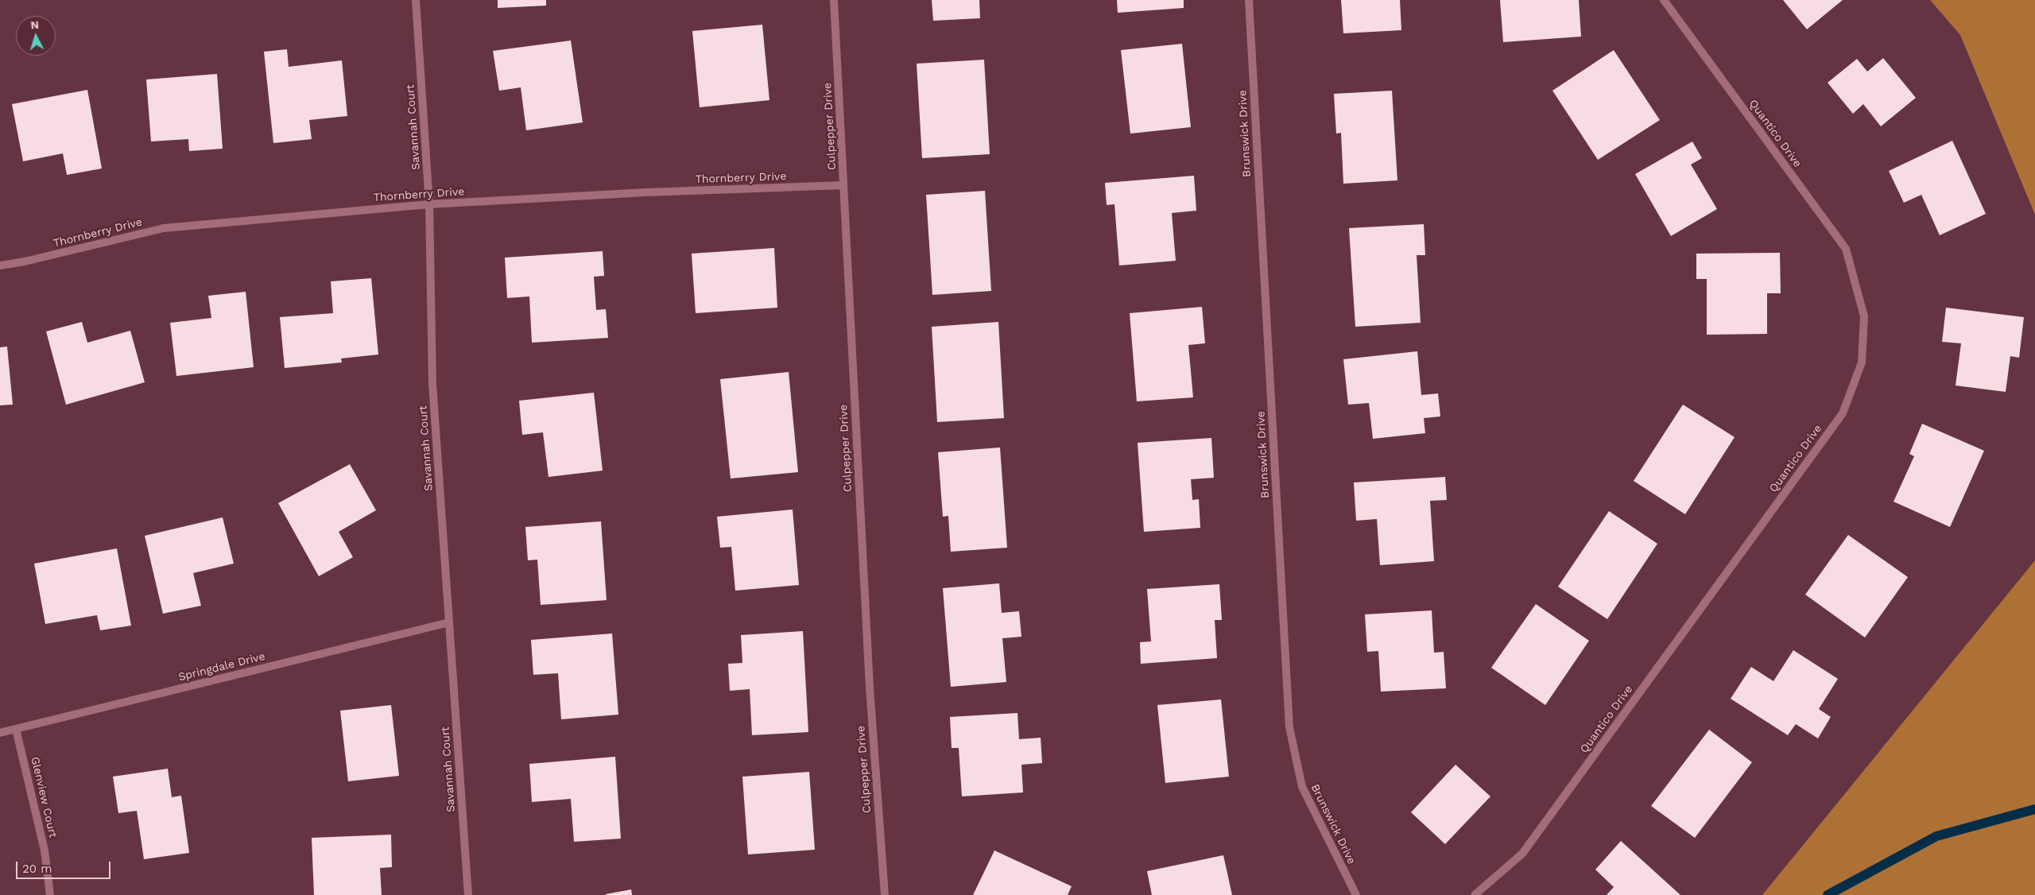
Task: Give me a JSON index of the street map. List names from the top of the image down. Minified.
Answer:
{"streets":{"street":["Culpepper Drive","Savannah Court","Brunswick Drive","Quantico Drive","Thornberry Drive","Springdale Drive","Glenview Court"]},"crossings":[["Culpepper Drive","Thornberry Drive"],["Savannah Court","Thornberry Drive"],["Savannah Court","Springdale Drive"],["Springdale Drive","Glenview Court"]],"scale_bar":"20 m","north":"top"}
